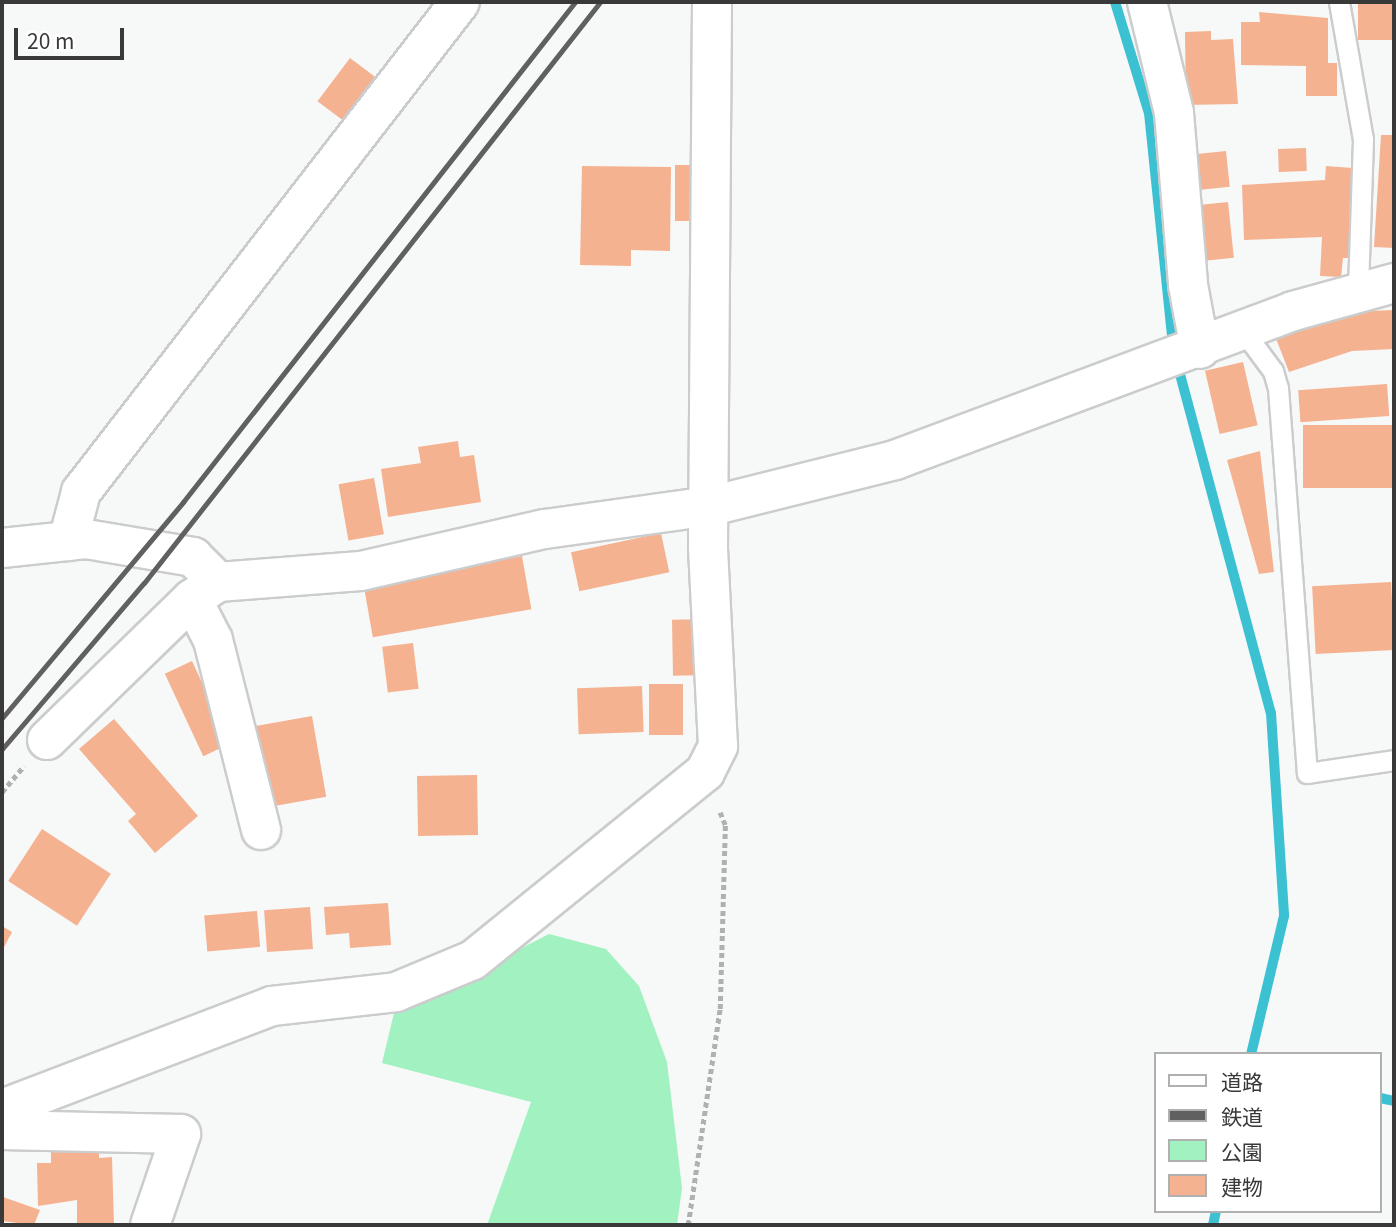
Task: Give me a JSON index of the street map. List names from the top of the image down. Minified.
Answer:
{"legend":["道路","鉄道","公園","建物"],"scale_bar":"20 m"}
